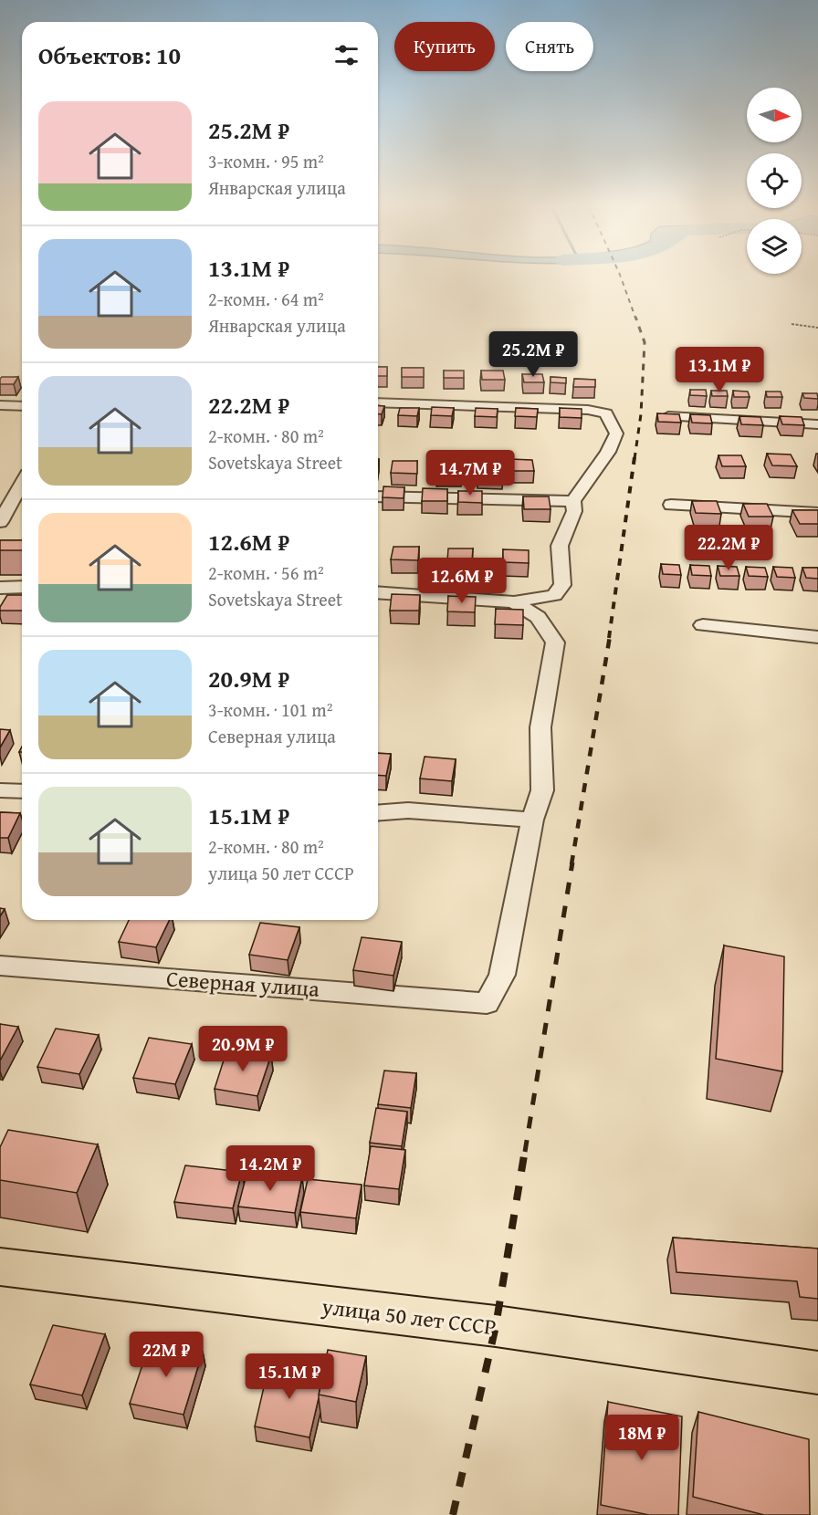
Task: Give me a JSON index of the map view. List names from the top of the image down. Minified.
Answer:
{"streets":{"main road":["улица 50 лет СССР"],"street":["Северная улица"]},"north":"right","page":{"chip":["Купить","Снять"],"heading":"Объектов: 10","list":[{"name":"25.2M ₽","note":"3-комн. · 95 m² · Январская улица"},{"name":"13.1M ₽","note":"2-комн. · 64 m² · Январская улица"},{"name":"22.2M ₽","note":"2-комн. · 80 m² · Sovetskaya Street"},{"name":"12.6M ₽","note":"2-комн. · 56 m² · Sovetskaya Street"},{"name":"20.9M ₽","note":"3-комн. · 101 m² · Северная улица"},{"name":"15.1M ₽","note":"2-комн. · 80 m² · улица 50 лет СССР"}],"price":["25.2M ₽","13.1M ₽","14.7M ₽","22.2M ₽","12.6M ₽","20.9M ₽","14.2M ₽","22M ₽","15.1M ₽","18M ₽"]}}
